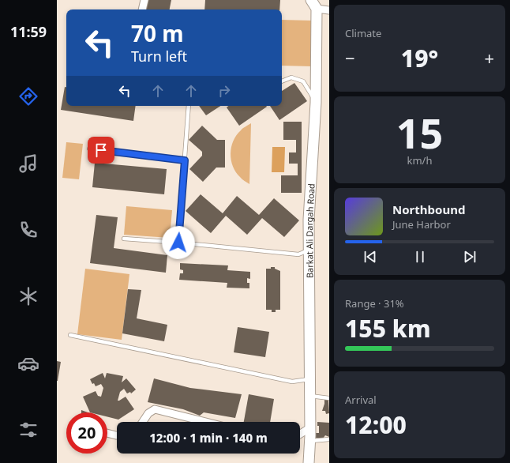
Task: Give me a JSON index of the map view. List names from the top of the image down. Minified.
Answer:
{"streets":{"main road":["Barkat Ali Dargah Road"]},"page":{"tabs":"11:59","tile":["Climate",["15","km/h"],["Range · 31%","155 km"],["Arrival","12:00"]],"turn":["70 m","Turn left"],"heat":["−","19°","+"],"song":["Northbound","June Harbor"],"limit":"20","trip":"12:00 · 1 min · 140 m"}}
